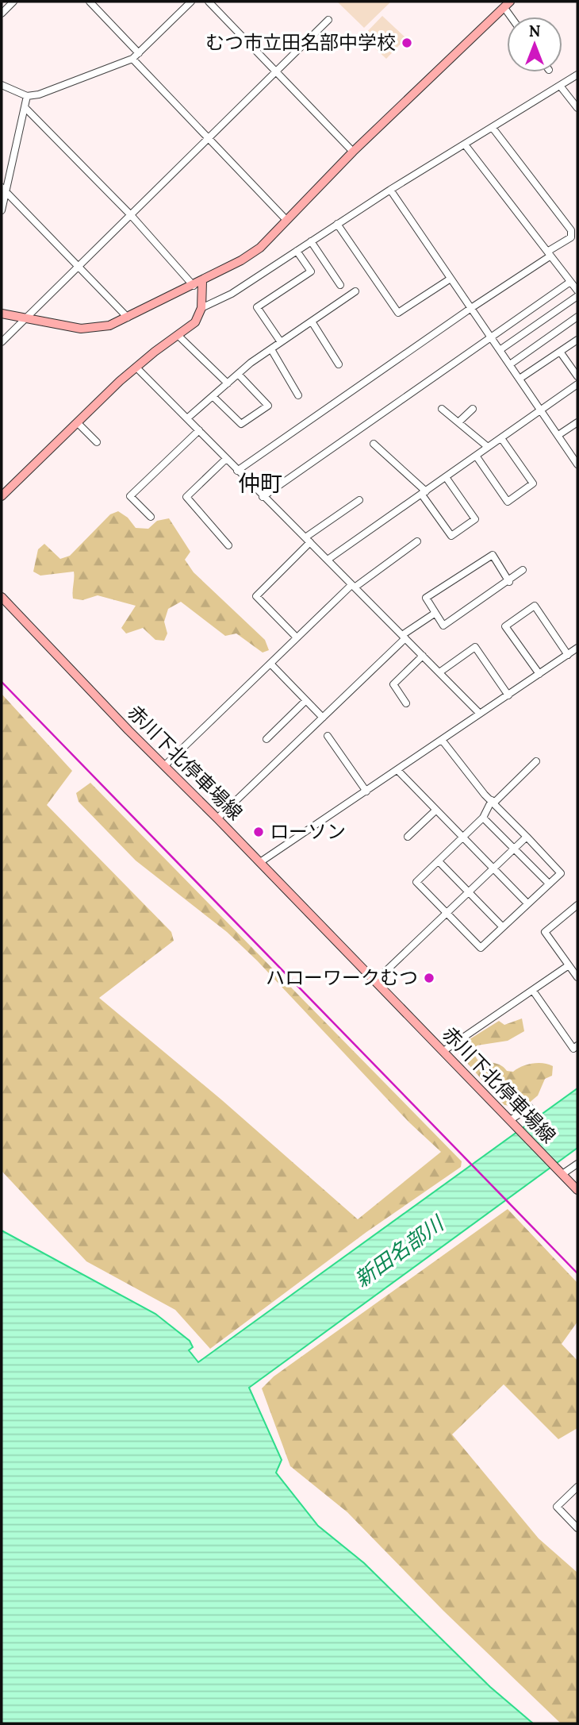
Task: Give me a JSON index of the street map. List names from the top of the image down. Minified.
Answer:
{"streets":{"street":["赤川下北停車場線"]},"districts":["仲町"],"water":["新田名部川"],"places":["むつ市立田名部中学校","ローソン","ハローワークむつ"],"north":"top"}
